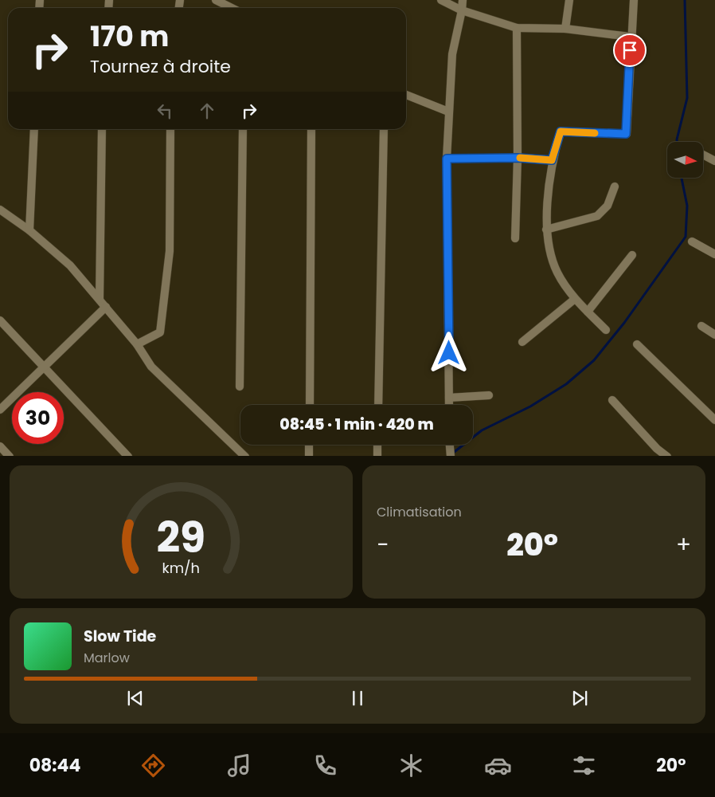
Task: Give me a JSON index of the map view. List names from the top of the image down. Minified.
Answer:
{"north":"right","page":{"turn":["170 m","Tournez à droite"],"limit":"30","trip":"08:45 · 1 min · 420 m","tile":"Climatisation","heat":["−","20°","+"],"song":["Slow Tide","Marlow"],"tabs":["08:44","20°"],"gauge":["29","km/h"]}}
